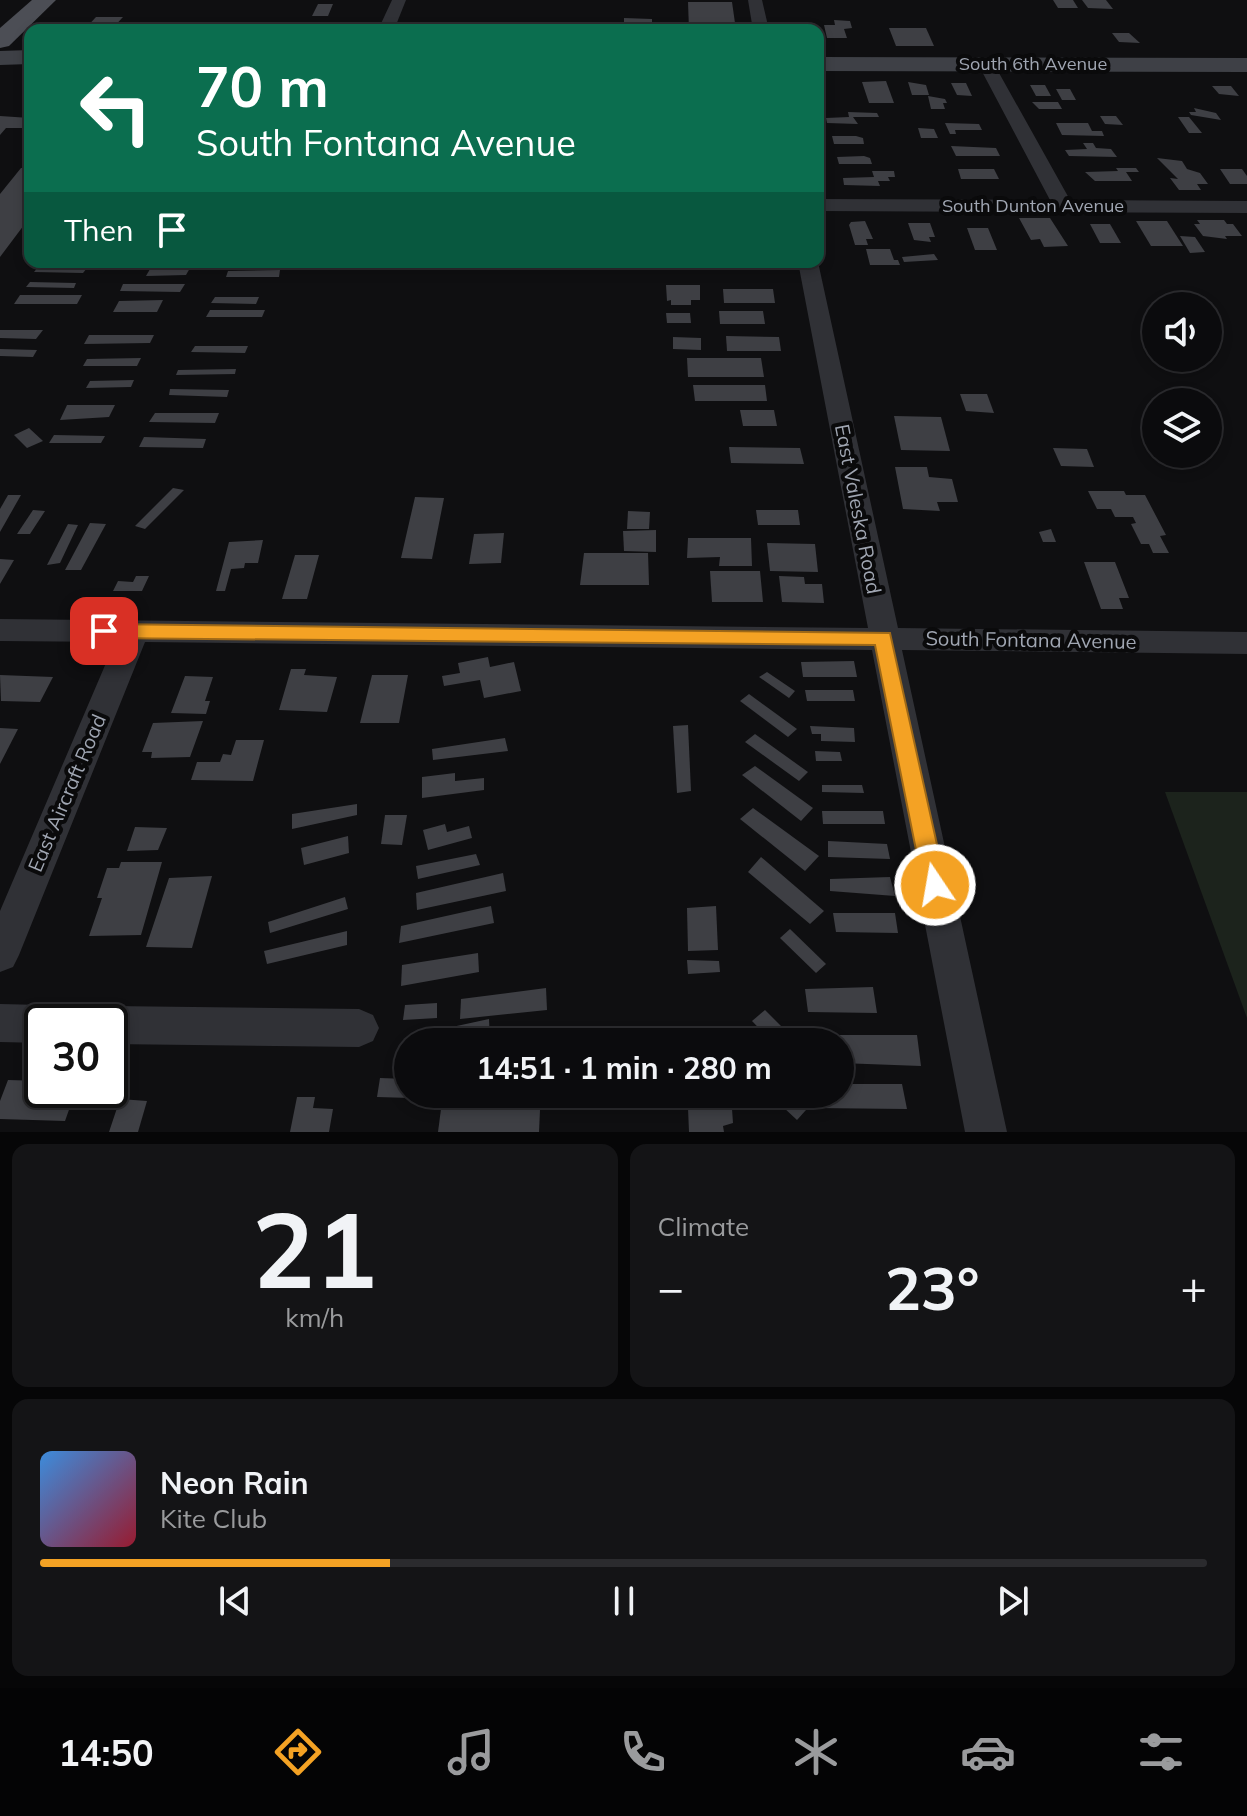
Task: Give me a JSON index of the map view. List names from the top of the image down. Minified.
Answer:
{"streets":{"street":["South 6th Avenue","South Dunton Avenue","East Valeska Road","South Fontana Avenue","East Aircraft Road"]},"crossings":[["East Valeska Road","South Fontana Avenue"],["South Fontana Avenue","East Aircraft Road"]],"page":{"turn":["70 m","South Fontana Avenue"],"then":"Then","limit":"30","trip":"14:51 · 1 min · 280 m","tile":[["21","km/h"],"Climate"],"heat":["−","23°","+"],"song":["Neon Rain","Kite Club"],"tabs":"14:50"}}
